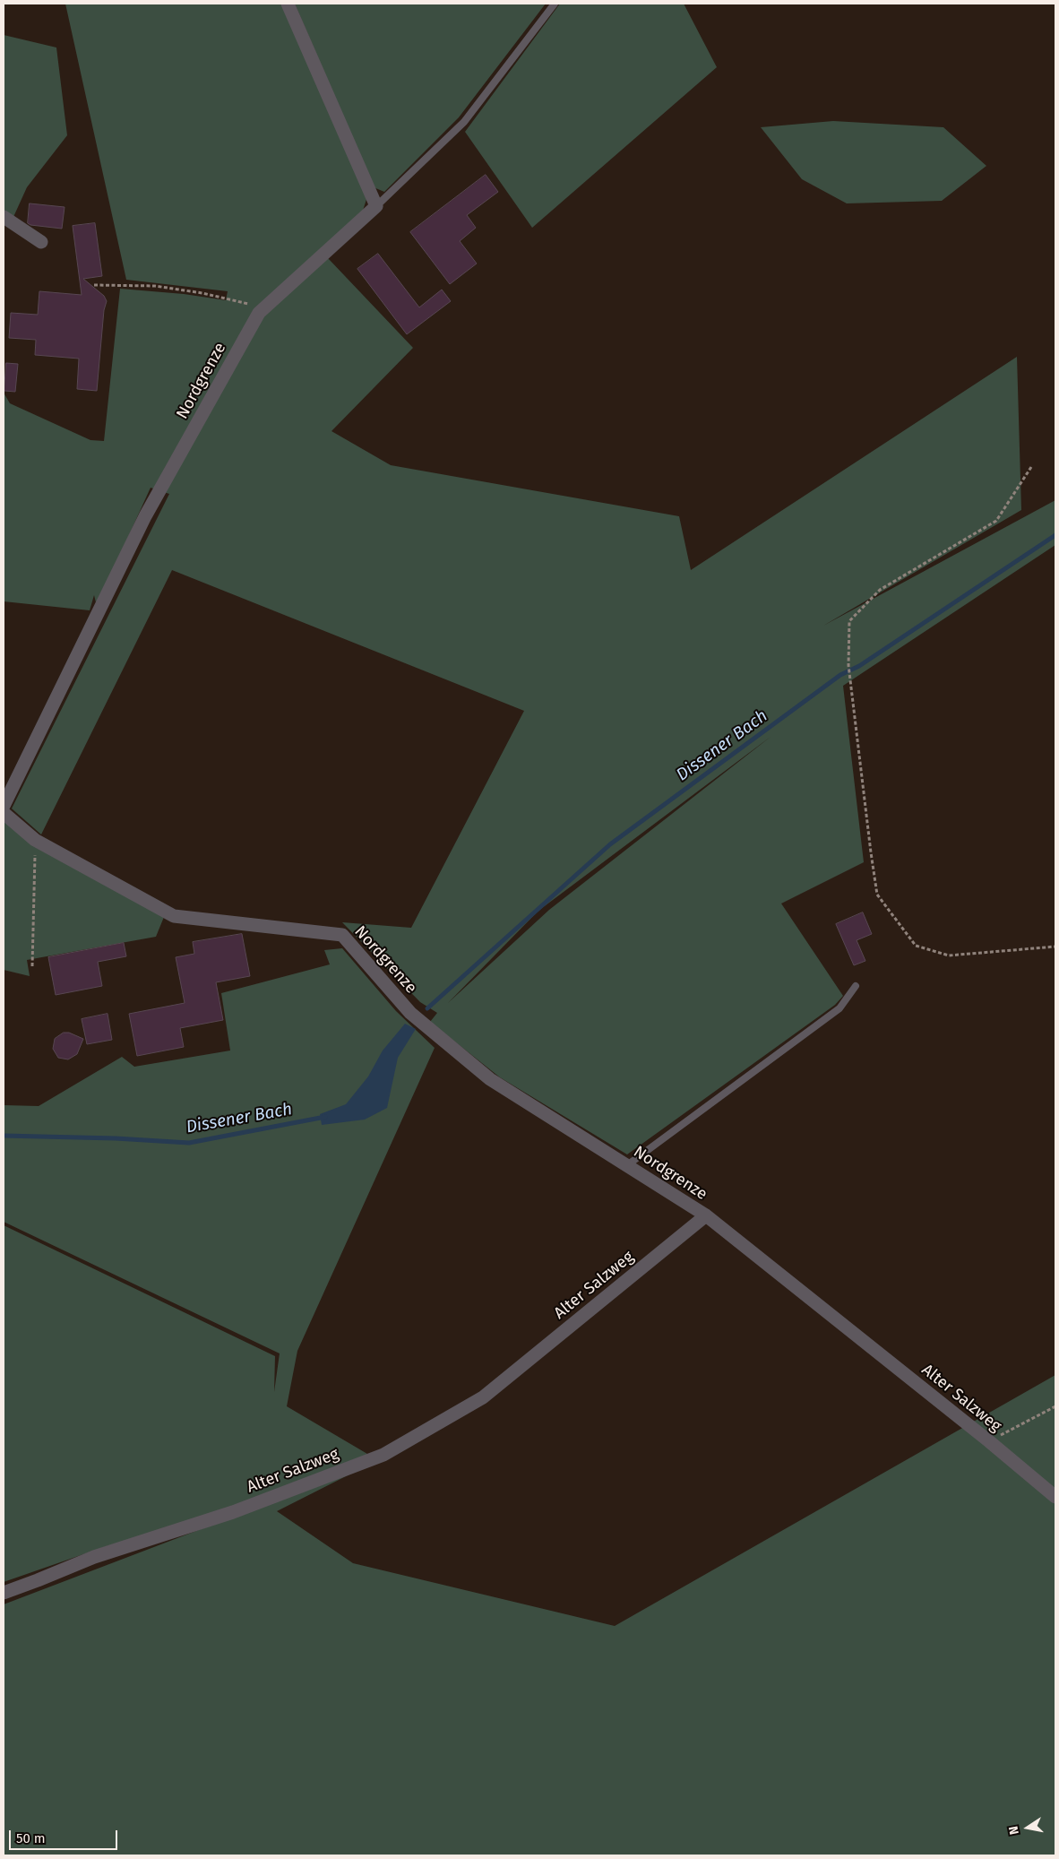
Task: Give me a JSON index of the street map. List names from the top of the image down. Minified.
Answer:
{"streets":{"street":["Nordgrenze","Alter Salzweg"]},"crossings":[["Nordgrenze","Alter Salzweg"]],"water":["Dissener Bach"],"scale_bar":"50 m","north":"left"}
